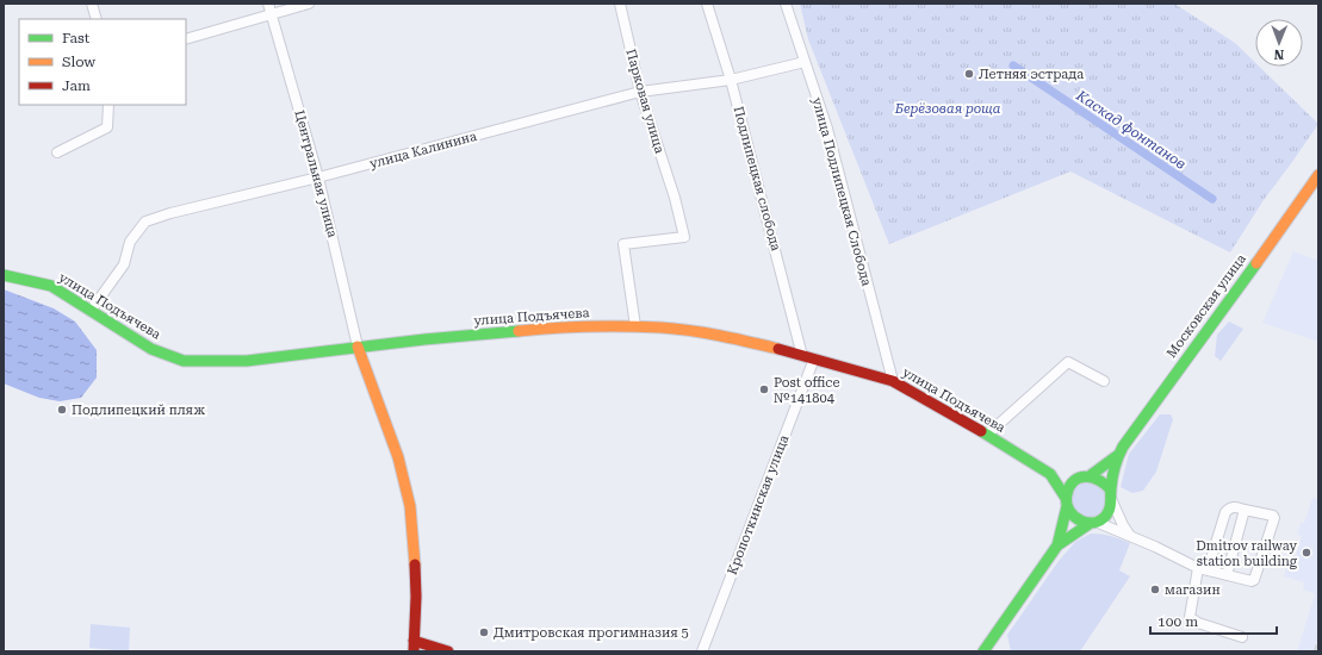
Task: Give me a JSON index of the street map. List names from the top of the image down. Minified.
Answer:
{"streets":{"main road":["улица Подъячева","Московская улица"],"street":["Парковая улица","улица Калинина","Центральная улица","Подлипецкая слобода","улица Подлипецкая Слобода","Кропоткинская улица"]},"crossings":[["Парковая улица","улица Калинина"],["Парковая улица","улица Подъячева"],["улица Калинина","Центральная улица"],["улица Калинина","Подлипецкая слобода"],["улица Калинина","улица Подлипецкая Слобода"],["улица Калинина","улица Подъячева"],["Центральная улица","улица Подъячева"],["Подлипецкая слобода","улица Подъячева"],["улица Подлипецкая Слобода","улица Подъячева"],["улица Подъячева","Московская улица"],["улица Подъячева","Кропоткинская улица"]],"water":["Каскад фонтанов"],"parks":["Берёзовая роща"],"places":["Летняя эстрада","Post office №141804","Подлипецкий пляж","Dmitrov railway station building","магазин","Дмитровская прогимназия 5"],"legend":["Fast","Slow","Jam"],"scale_bar":"100 m","north":"bottom"}
